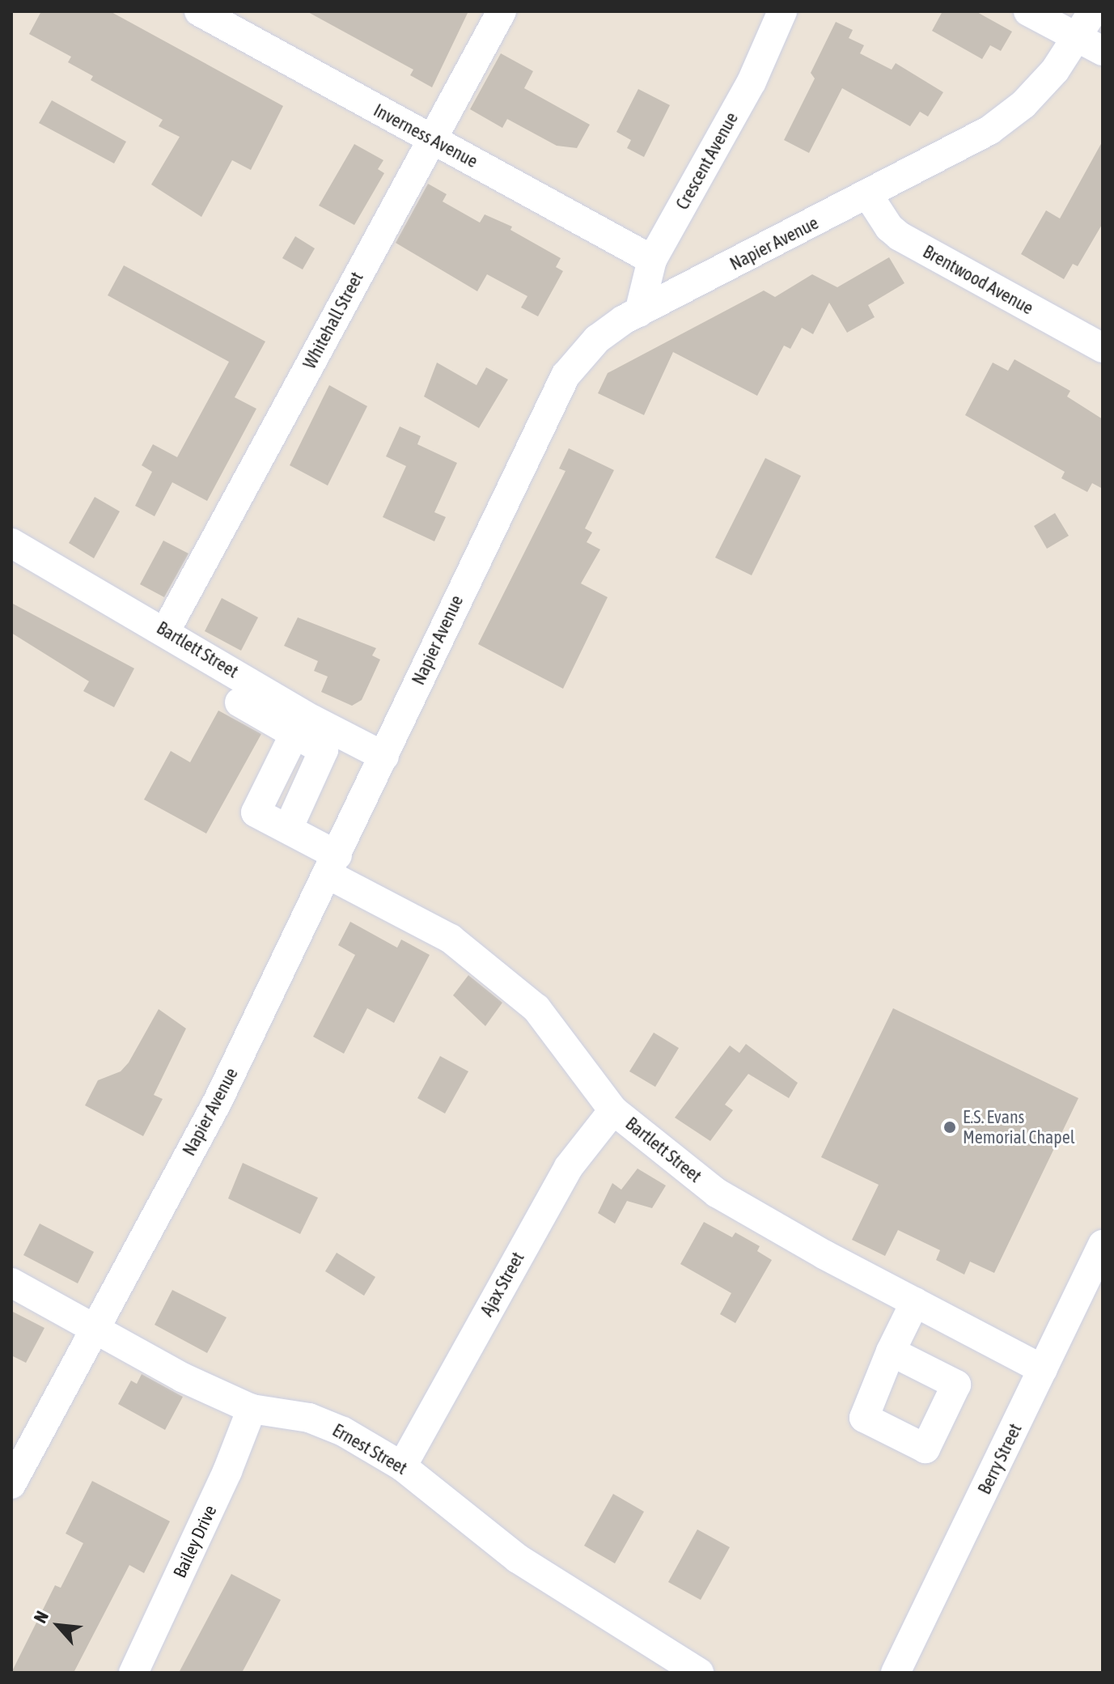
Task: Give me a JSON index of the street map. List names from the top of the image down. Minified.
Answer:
{"streets":{"street":["Inverness Avenue","Crescent Avenue","Napier Avenue","Brentwood Avenue","Whitehall Street","Bartlett Street","Ajax Street","Ernest Street","Berry Street","Bailey Drive"]},"crossings":[["Inverness Avenue","Crescent Avenue"],["Inverness Avenue","Whitehall Street"],["Crescent Avenue","Napier Avenue"],["Napier Avenue","Brentwood Avenue"],["Napier Avenue","Bartlett Street"],["Napier Avenue","Ernest Street"],["Whitehall Street","Bartlett Street"],["Bartlett Street","Ajax Street"],["Bartlett Street","Berry Street"],["Ajax Street","Ernest Street"],["Ernest Street","Bailey Drive"]],"places":["E.S. Evans Memorial Chapel"],"north":"top left"}
